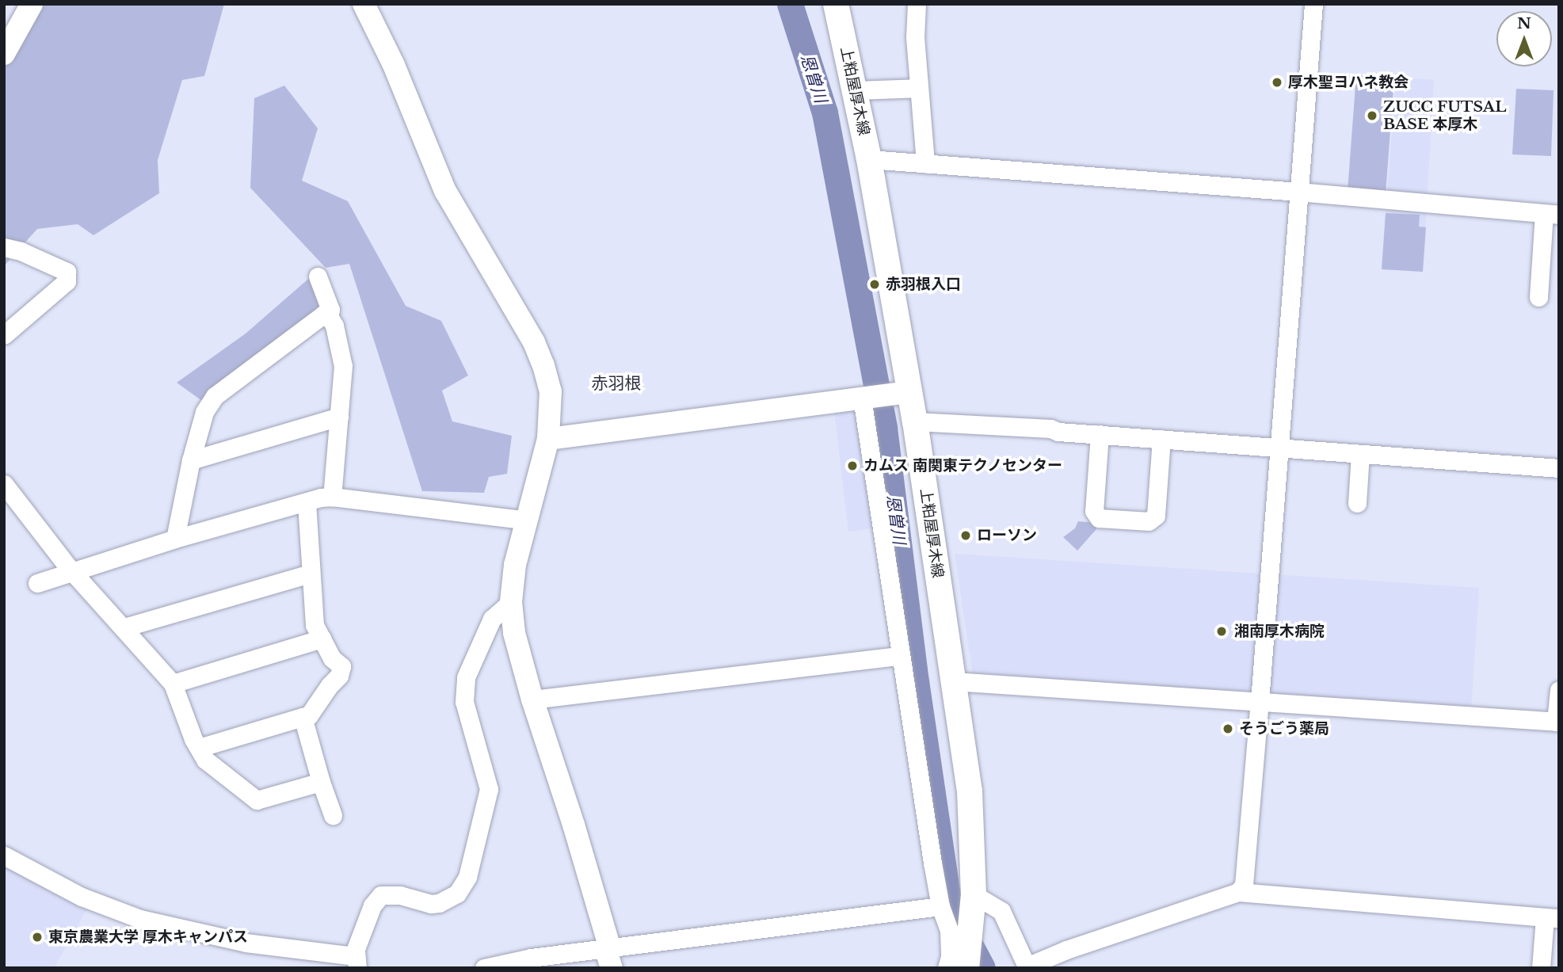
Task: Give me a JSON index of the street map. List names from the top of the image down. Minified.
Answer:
{"streets":{"main road":["上粕屋厚木線"]},"districts":["赤羽根"],"water":["恩曽川"],"places":["厚木聖ヨハネ教会","ZUCC FUTSAL BASE 本厚木","赤羽根入口","カムス 南関東テクノセンター","ローソン","湘南厚木病院","そうごう薬局","東京農業大学 厚木キャンパス"],"north":"top"}
